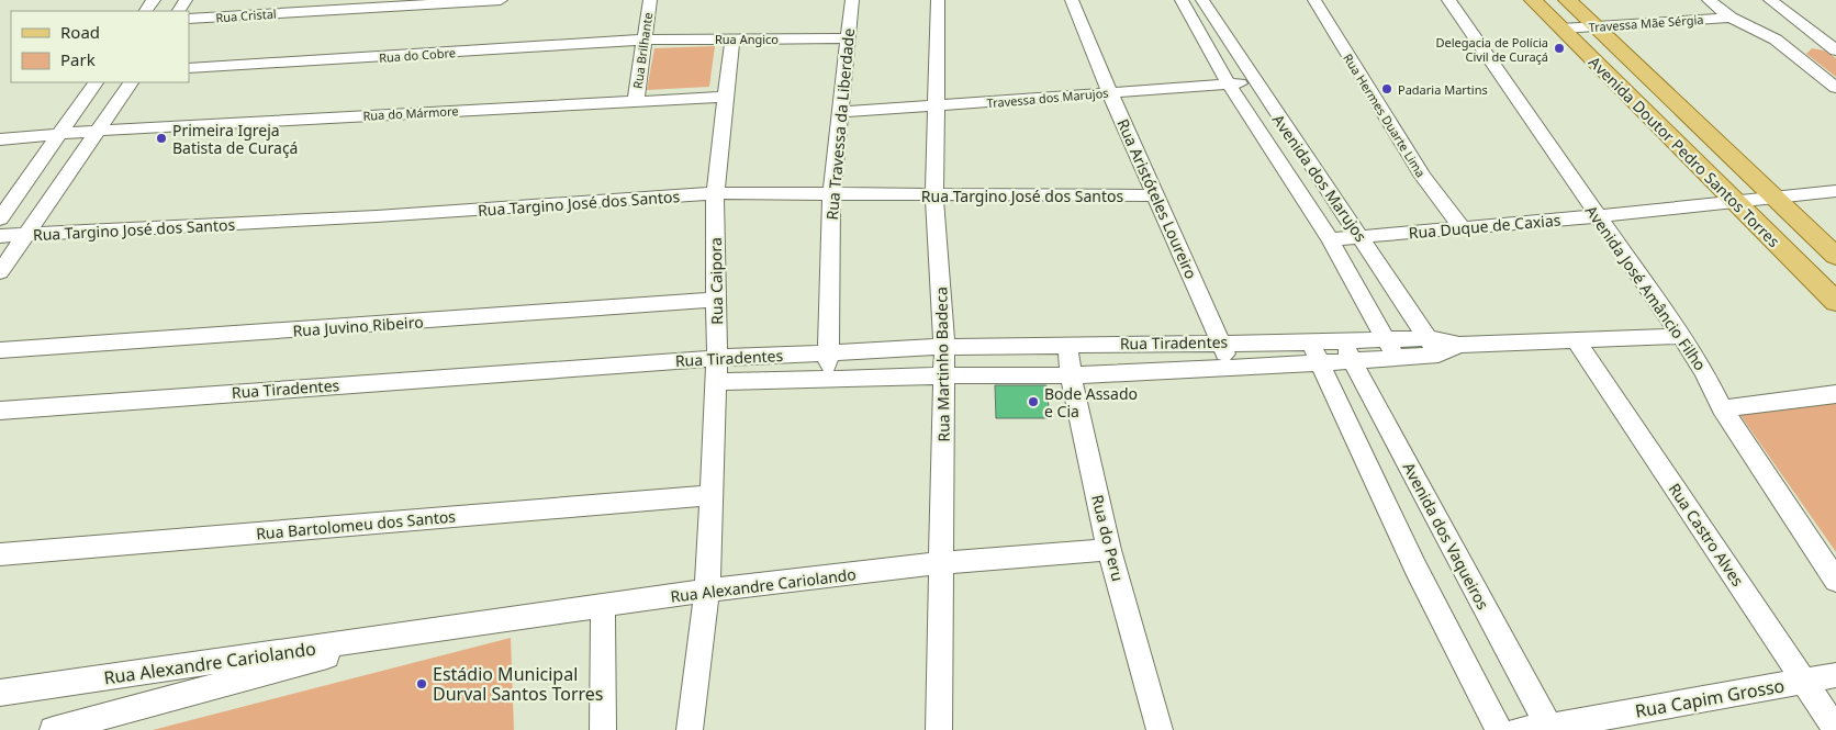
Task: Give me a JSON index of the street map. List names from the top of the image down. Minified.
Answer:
{"streets":{"main road":["Avenida Doutor Pedro Santos Torres"],"street":["Rua Cristal","Travessa Mãe Sérgia","Rua Angico","Rua Brilhante","Rua do Cobre","Travessa dos Marujos","Rua do Mármore","Rua Hermes Duarte Lima","Rua Travessa da Liberdade","Avenida dos Marujos","Rua Targino José dos Santos","Rua Aristóteles Loureiro","Rua Duque de Caxias","Rua Caipora","Avenida José Amâncio Filho","Rua Juvino Ribeiro","Rua Tiradentes","Rua Martinho Badeca","Rua Bartolomeu dos Santos","Rua Castro Alves","Avenida dos Vaqueiros","Rua do Peru","Rua Alexandre Cariolando","Rua Capim Grosso"]},"crossings":[["Travessa Mãe Sérgia","Avenida Doutor Pedro Santos Torres"],["Rua Angico","Rua Brilhante"],["Rua Angico","Rua do Cobre"],["Rua Angico","Rua Travessa da Liberdade"],["Rua Angico","Rua Caipora"],["Rua Brilhante","Rua do Cobre"],["Rua Brilhante","Rua do Mármore"],["Travessa dos Marujos","Rua Travessa da Liberdade"],["Travessa dos Marujos","Avenida dos Marujos"],["Travessa dos Marujos","Rua Aristóteles Loureiro"],["Travessa dos Marujos","Rua Martinho Badeca"],["Rua do Mármore","Rua Caipora"],["Rua Hermes Duarte Lima","Rua Duque de Caxias"],["Rua Travessa da Liberdade","Rua Targino José dos Santos"],["Rua Travessa da Liberdade","Rua Tiradentes"],["Avenida Doutor Pedro Santos Torres","Rua Duque de Caxias"],["Avenida dos Marujos","Rua Duque de Caxias"],["Avenida dos Marujos","Rua Tiradentes"],["Rua Targino José dos Santos","Rua Aristóteles Loureiro"],["Rua Targino José dos Santos","Rua Caipora"],["Rua Targino José dos Santos","Rua Martinho Badeca"],["Rua Aristóteles Loureiro","Rua Tiradentes"],["Rua Duque de Caxias","Avenida José Amâncio Filho"],["Rua Caipora","Rua Juvino Ribeiro"],["Rua Caipora","Rua Tiradentes"],["Rua Caipora","Rua Bartolomeu dos Santos"],["Rua Caipora","Rua Alexandre Cariolando"],["Avenida José Amâncio Filho","Rua Tiradentes"],["Rua Tiradentes","Rua Martinho Badeca"],["Rua Tiradentes","Rua Castro Alves"],["Rua Tiradentes","Avenida dos Vaqueiros"],["Rua Tiradentes","Rua do Peru"],["Rua Martinho Badeca","Rua Alexandre Cariolando"],["Rua Castro Alves","Rua Capim Grosso"],["Avenida dos Vaqueiros","Rua Capim Grosso"],["Rua do Peru","Rua Alexandre Cariolando"]],"places":["Delegacia de Polícia Civil de Curaçá","Padaria Martins","Primeira Igreja Batista de Curaçá","Bode Assado e Cia","Estádio Municipal Durval Santos Torres"],"legend":["Road","Park"]}
